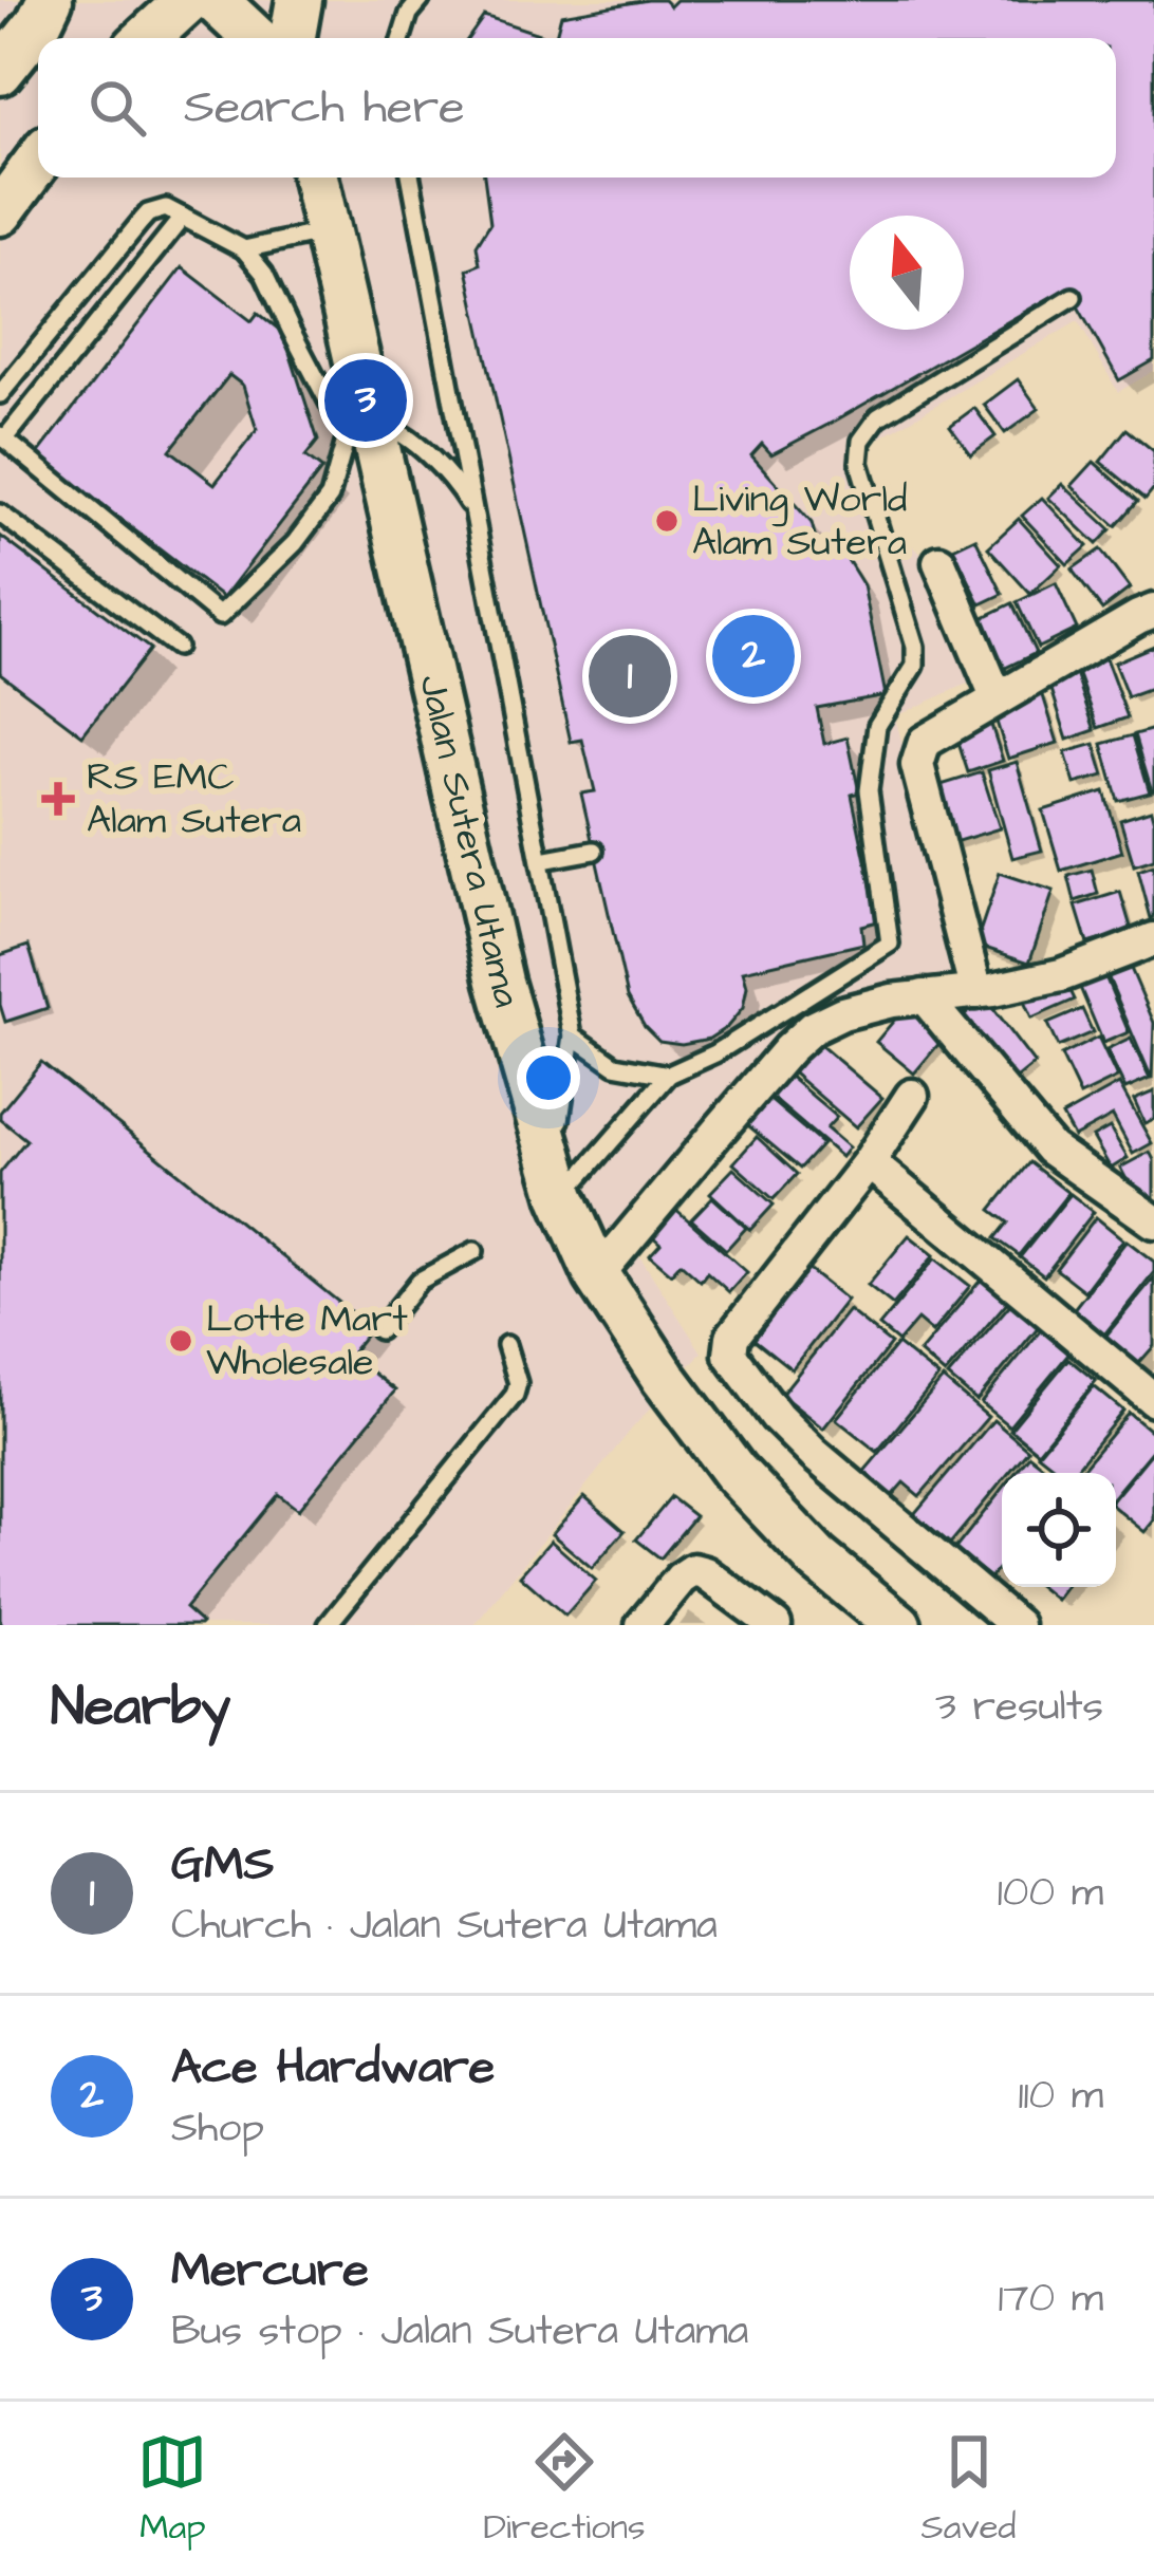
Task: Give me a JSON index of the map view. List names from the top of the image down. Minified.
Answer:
{"streets":{"street":["Jalan Sutera Utama"]},"places":{"other":["Living World Alam Sutera","Lotte Mart Wholesale"],"health":["RS EMC Alam Sutera"]},"north":"top","page":{"search":"Search here","pins":["3","2","1"],"heading":["Nearby","3 results"],"list":[{"mark":"1","name":"GMS","note":"Church · Jalan Sutera Utama","value":"100 m"},{"mark":"2","name":"Ace Hardware","note":"Shop","value":"110 m"},{"mark":"3","name":"Mercure","note":"Bus stop · Jalan Sutera Utama","value":"170 m"}],"nav":["Map","Directions","Saved"]}}
